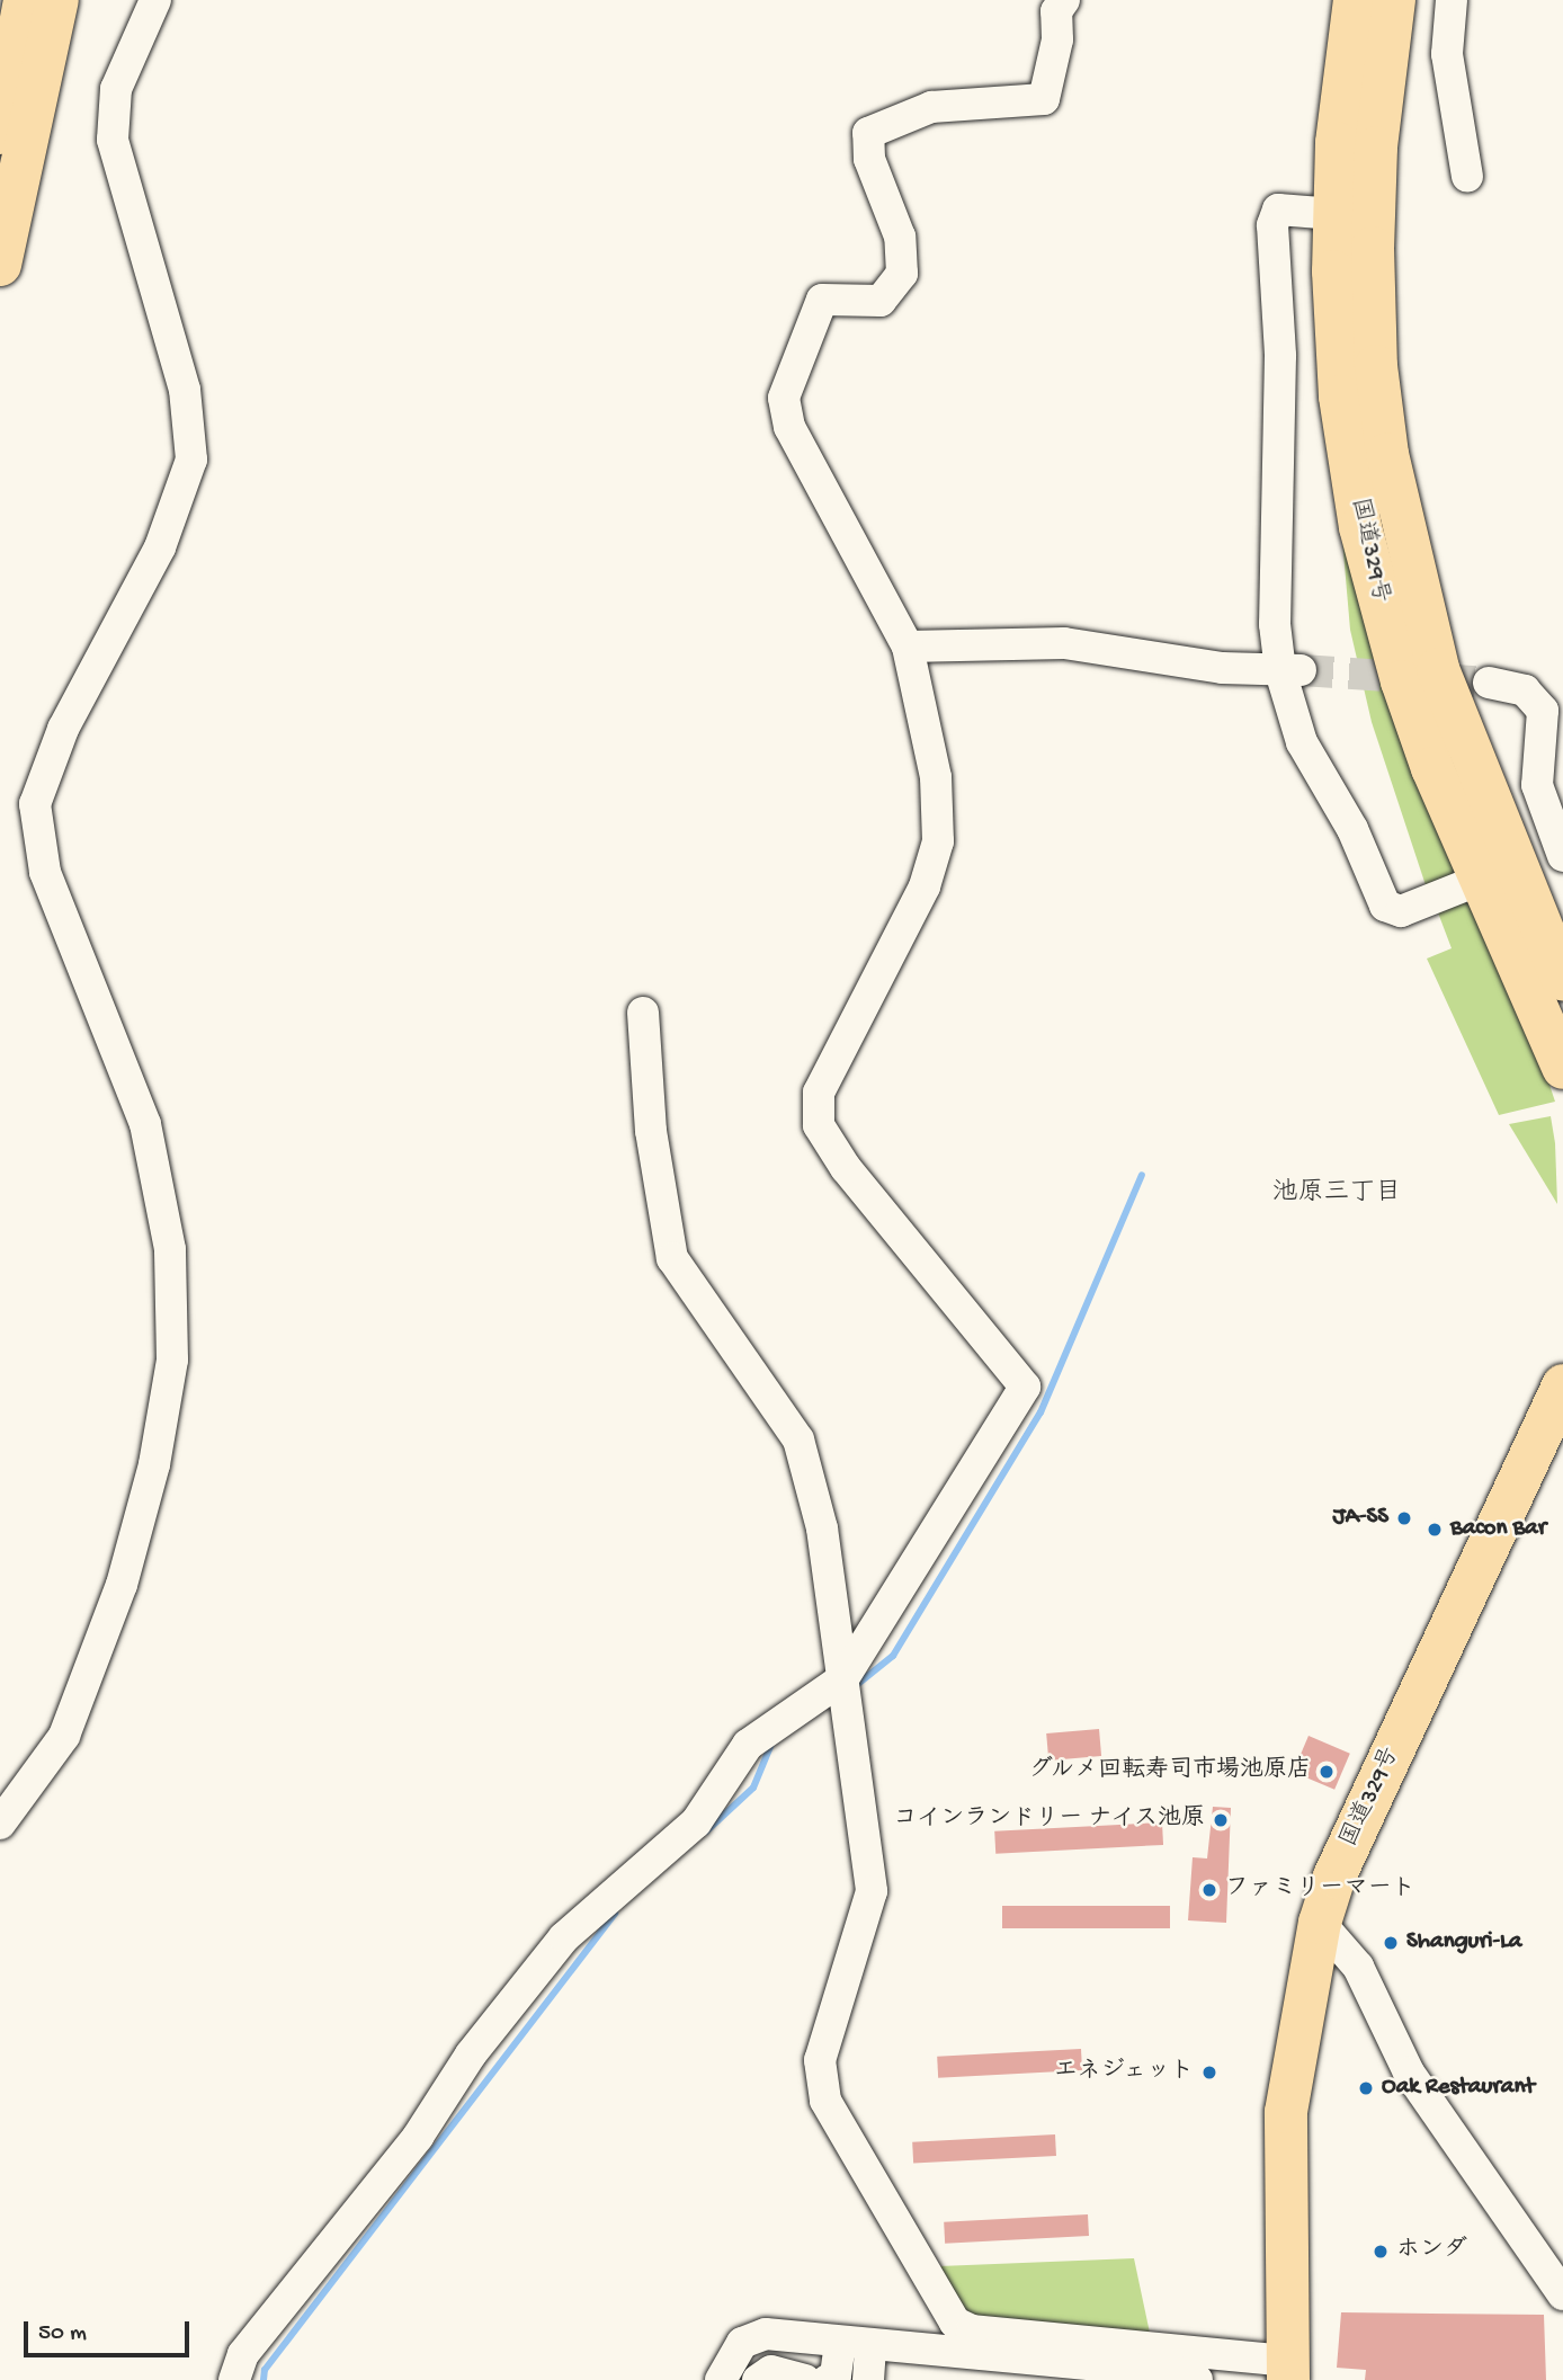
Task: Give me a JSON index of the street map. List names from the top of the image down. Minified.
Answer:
{"streets":{"highway":["国道329号"]},"districts":["池原三丁目"],"places":["JA-SS","Bacon Bar","グルメ回転寿司市場池原店","コインランドリー ナイス池原","ファミリーマート","Shanguri-La","エネジェット","Oak Restaurant","ホンダ"],"scale_bar":"50 m"}
